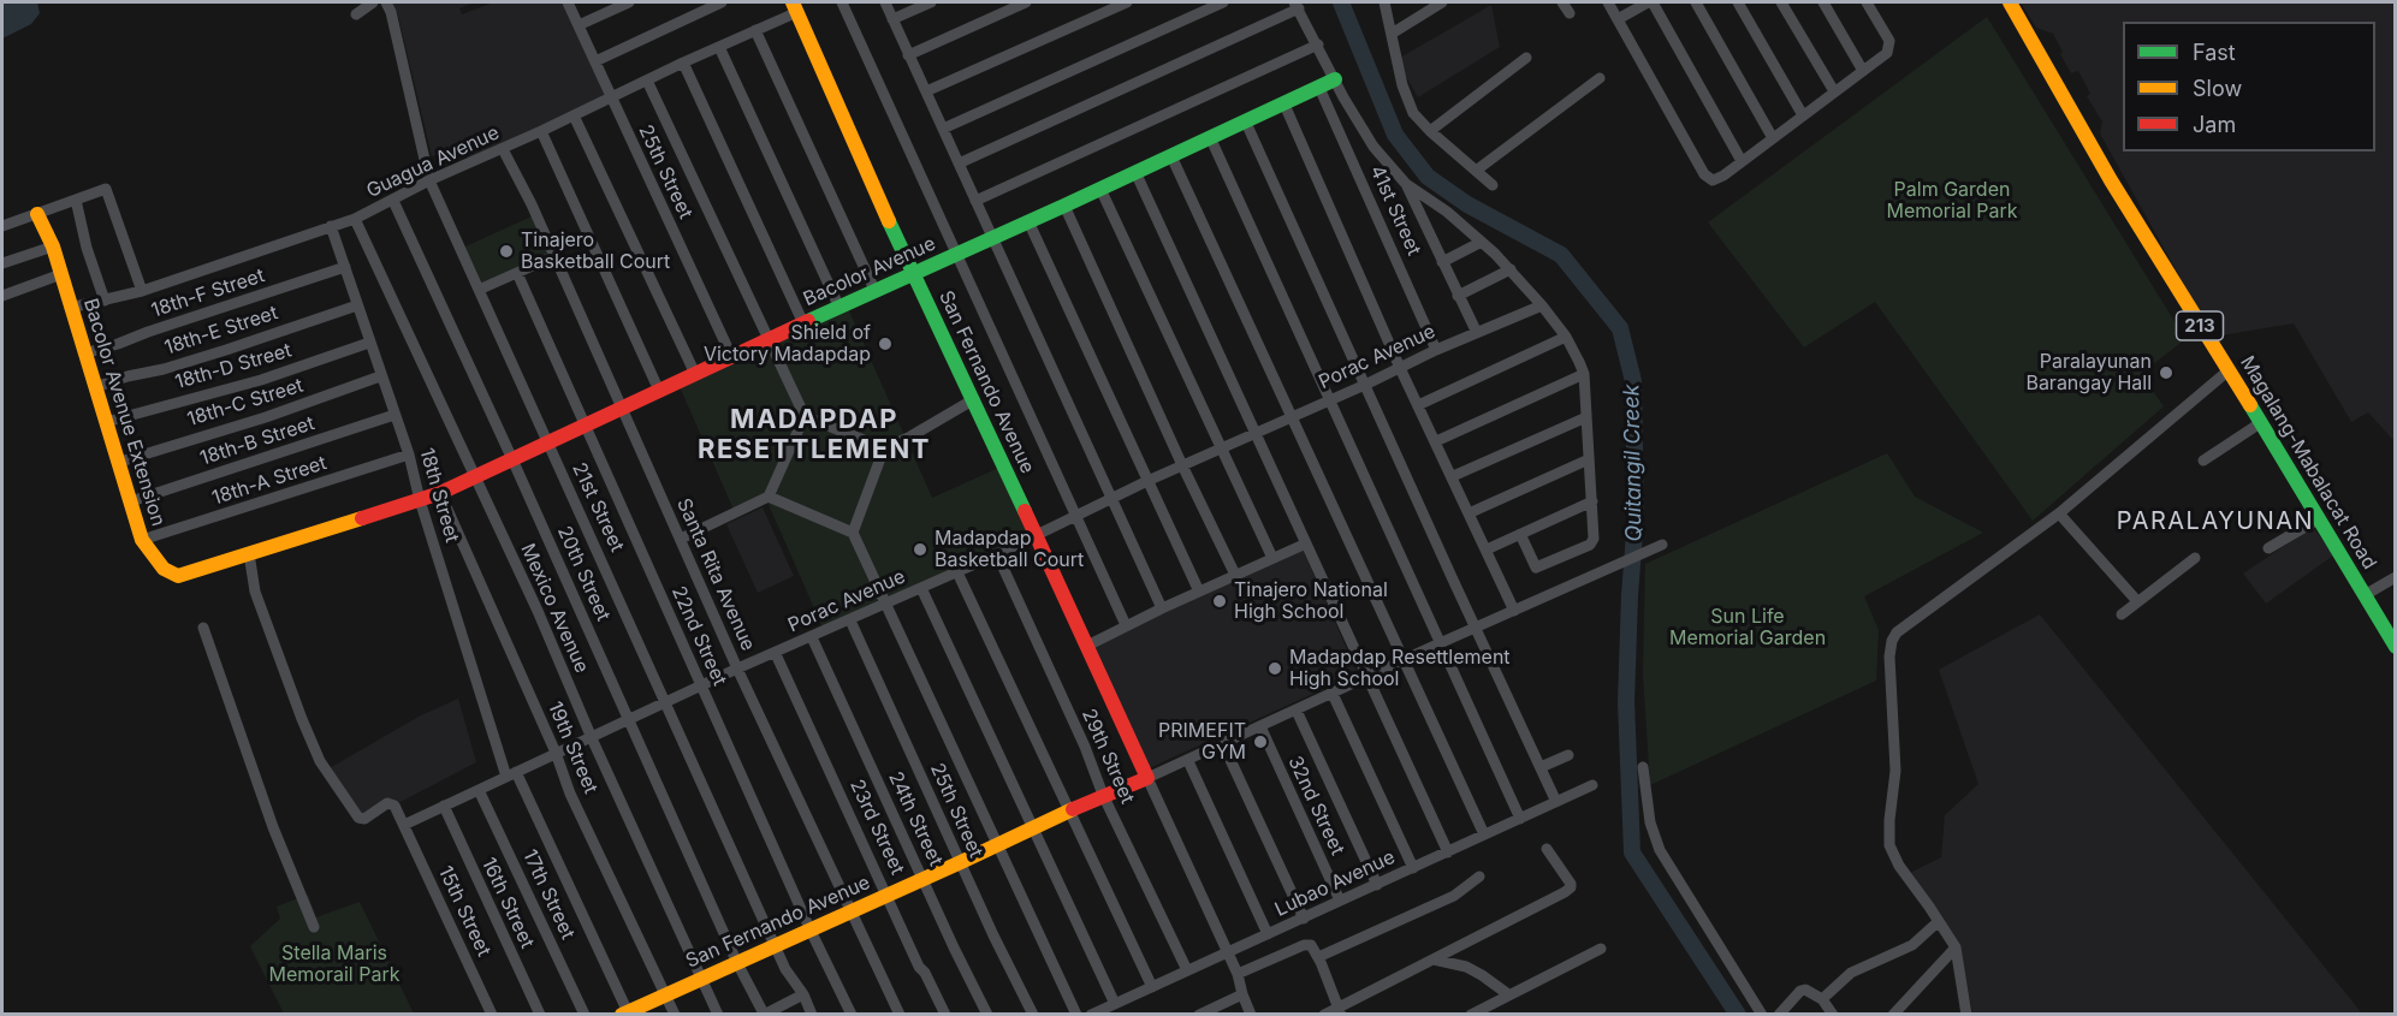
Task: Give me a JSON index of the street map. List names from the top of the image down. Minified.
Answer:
{"streets":{"main road":["Bacolor Avenue","213","San Fernando Avenue","Bacolor Avenue Extension","Magalang-Mabalacat Road"],"street":["Guagua Avenue","25th Street","41st Street","18th-F Street","18th-E Street","Porac Avenue","18th-D Street","18th-C Street","18th-B Street","18th-A Street","18th Street","21st Street","20th Street","Santa Rita Avenue","Mexico Avenue","22nd Street","19th Street","29th Street","32nd Street","24th Street","23rd Street","Lubao Avenue","17th Street","16th Street","15th Street"]},"crossings":[["Guagua Avenue","25th Street"],["Guagua Avenue","San Fernando Avenue"],["Guagua Avenue","Bacolor Avenue Extension"],["Guagua Avenue","18th Street"],["Guagua Avenue","21st Street"],["Guagua Avenue","20th Street"],["Guagua Avenue","Santa Rita Avenue"],["Guagua Avenue","Mexico Avenue"],["25th Street","Bacolor Avenue"],["25th Street","Porac Avenue"],["25th Street","San Fernando Avenue"],["41st Street","Bacolor Avenue"],["41st Street","Porac Avenue"],["Bacolor Avenue","San Fernando Avenue"],["Bacolor Avenue","Bacolor Avenue Extension"],["Bacolor Avenue","18th Street"],["Bacolor Avenue","21st Street"],["Bacolor Avenue","20th Street"],["Bacolor Avenue","Santa Rita Avenue"],["Bacolor Avenue","Mexico Avenue"],["Bacolor Avenue","22nd Street"],["Bacolor Avenue","19th Street"],["18th-F Street","Bacolor Avenue Extension"],["18th-F Street","18th Street"],["18th-E Street","Bacolor Avenue Extension"],["18th-E Street","18th Street"],["Porac Avenue","San Fernando Avenue"],["Porac Avenue","18th Street"],["Porac Avenue","21st Street"],["Porac Avenue","20th Street"],["Porac Avenue","Santa Rita Avenue"],["Porac Avenue","Mexico Avenue"],["Porac Avenue","22nd Street"],["Porac Avenue","19th Street"],["Porac Avenue","29th Street"],["Porac Avenue","24th Street"],["Porac Avenue","23rd Street"],["Porac Avenue","17th Street"],["Porac Avenue","16th Street"],["Porac Avenue","15th Street"],["18th-D Street","Bacolor Avenue Extension"],["18th-D Street","18th Street"],["San Fernando Avenue","18th Street"],["San Fernando Avenue","21st Street"],["San Fernando Avenue","20th Street"],["San Fernando Avenue","Santa Rita Avenue"],["San Fernando Avenue","Mexico Avenue"],["San Fernando Avenue","22nd Street"],["San Fernando Avenue","19th Street"],["San Fernando Avenue","29th Street"],["San Fernando Avenue","32nd Street"],["San Fernando Avenue","24th Street"],["San Fernando Avenue","23rd Street"],["San Fernando Avenue","Lubao Avenue"],["18th-C Street","Bacolor Avenue Extension"],["18th-C Street","18th Street"],["Bacolor Avenue Extension","18th-B Street"],["Bacolor Avenue Extension","18th-A Street"],["Bacolor Avenue Extension","18th Street"],["18th-B Street","18th Street"],["18th-A Street","18th Street"],["29th Street","Lubao Avenue"],["32nd Street","Lubao Avenue"]],"districts":["MADAPDAP RESETTLEMENT","PARALAYUNAN"],"water":["Quitangil Creek"],"parks":["Palm Garden Memorial Park","Sun Life Memorial Garden","Stella Maris Memorail Park"],"places":["Tinajero Basketball Court","Shield of Victory Madapdap","Paralayunan Barangay Hall","Madapdap Basketball Court","Tinajero National High School","Madapdap Resettlement High School","PRIMEFIT GYM"],"legend":["Fast","Slow","Jam"]}
